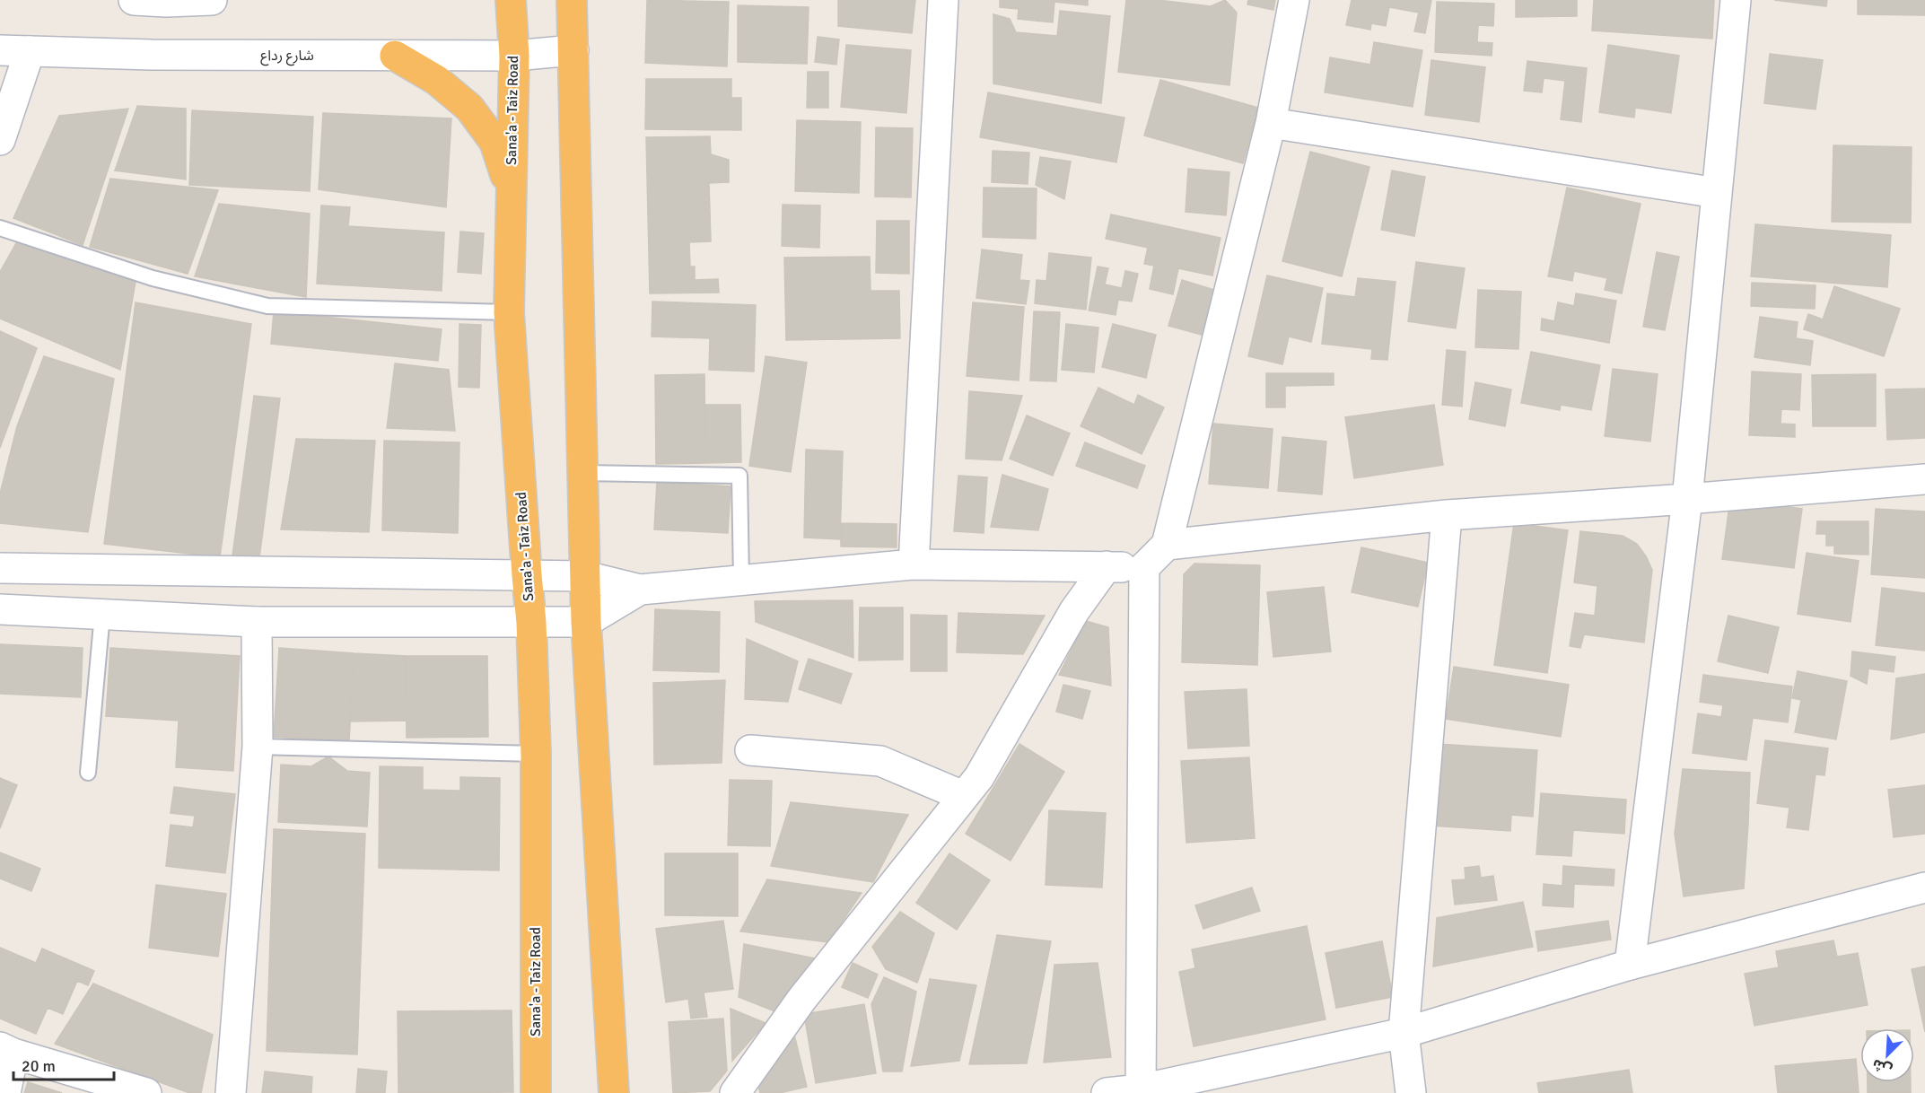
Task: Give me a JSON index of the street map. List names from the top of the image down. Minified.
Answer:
{"streets":{"highway":["Sana'a - Taiz Road"],"street":["شارع رداع"]},"crossings":[["شارع رداع","Sana'a - Taiz Road"]],"scale_bar":"20 m","north":"bottom left"}
